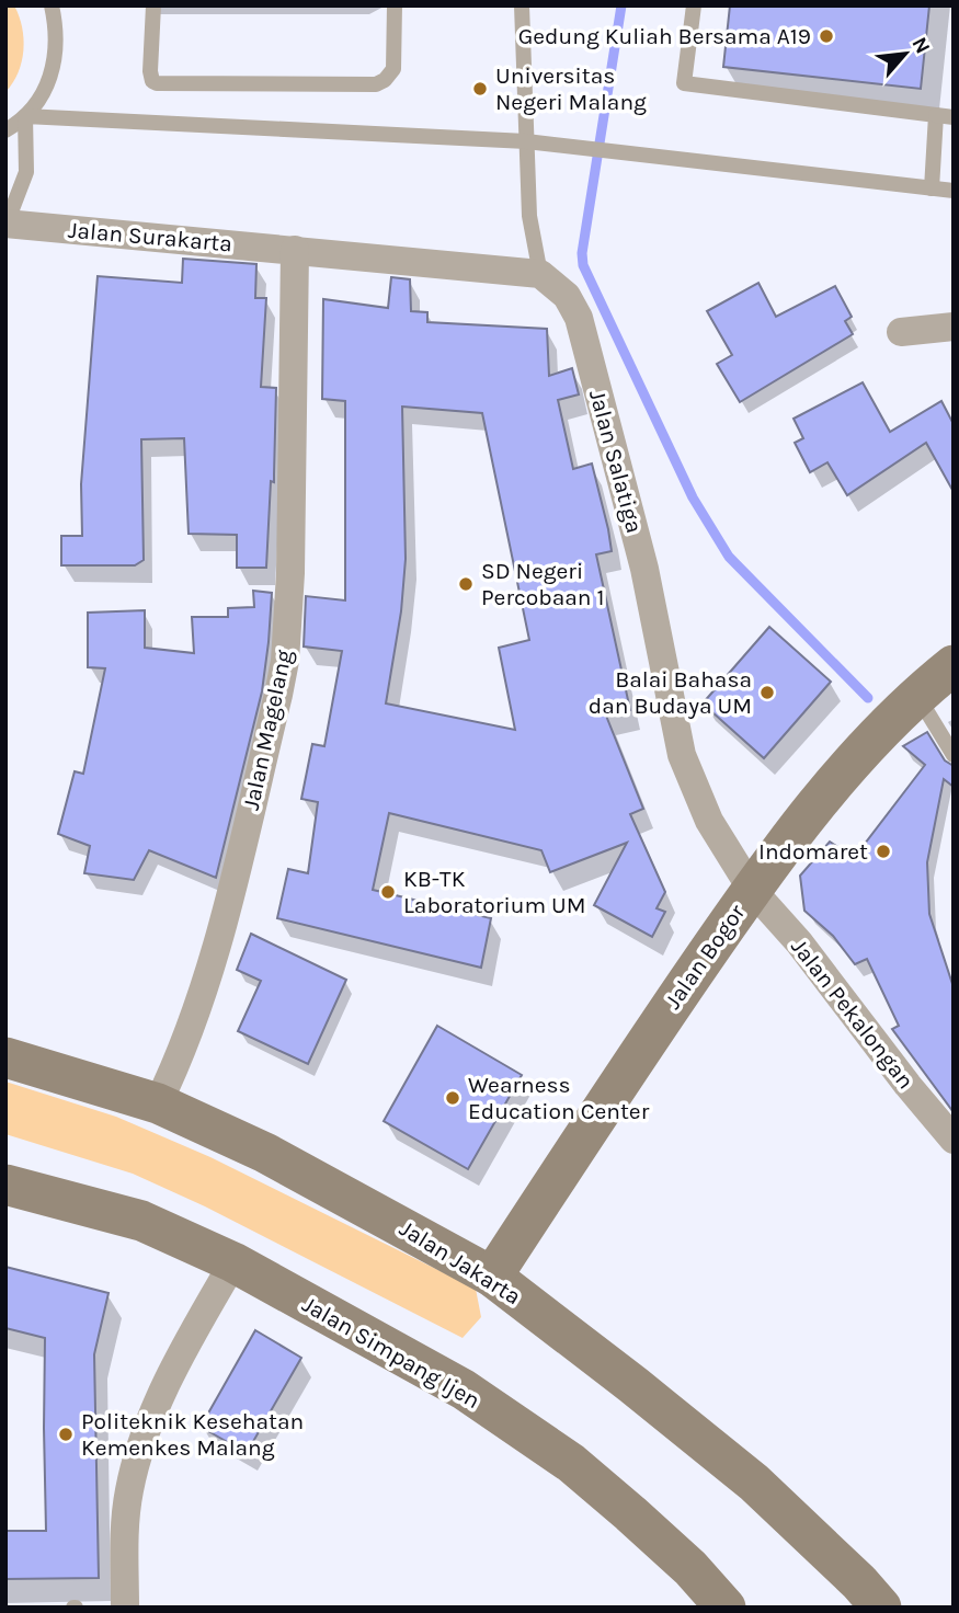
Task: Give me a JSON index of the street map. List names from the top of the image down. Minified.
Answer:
{"streets":{"main road":["Jalan Bogor","Jalan Jakarta","Jalan Simpang Ijen"],"street":["Jalan Surakarta","Jalan Salatiga","Jalan Magelang","Jalan Pekalongan"]},"crossings":[["Jalan Surakarta","Jalan Magelang"],["Jalan Salatiga","Jalan Bogor"],["Jalan Salatiga","Jalan Pekalongan"],["Jalan Magelang","Jalan Jakarta"],["Jalan Bogor","Jalan Pekalongan"],["Jalan Bogor","Jalan Jakarta"]],"places":["Gedung Kuliah Bersama A19","Universitas Negeri Malang","SD Negeri Percobaan 1","Balai Bahasa dan Budaya UM","Indomaret","KB-TK Laboratorium UM","Wearness Education Center","Politeknik Kesehatan Kemenkes Malang"],"north":"top right"}
